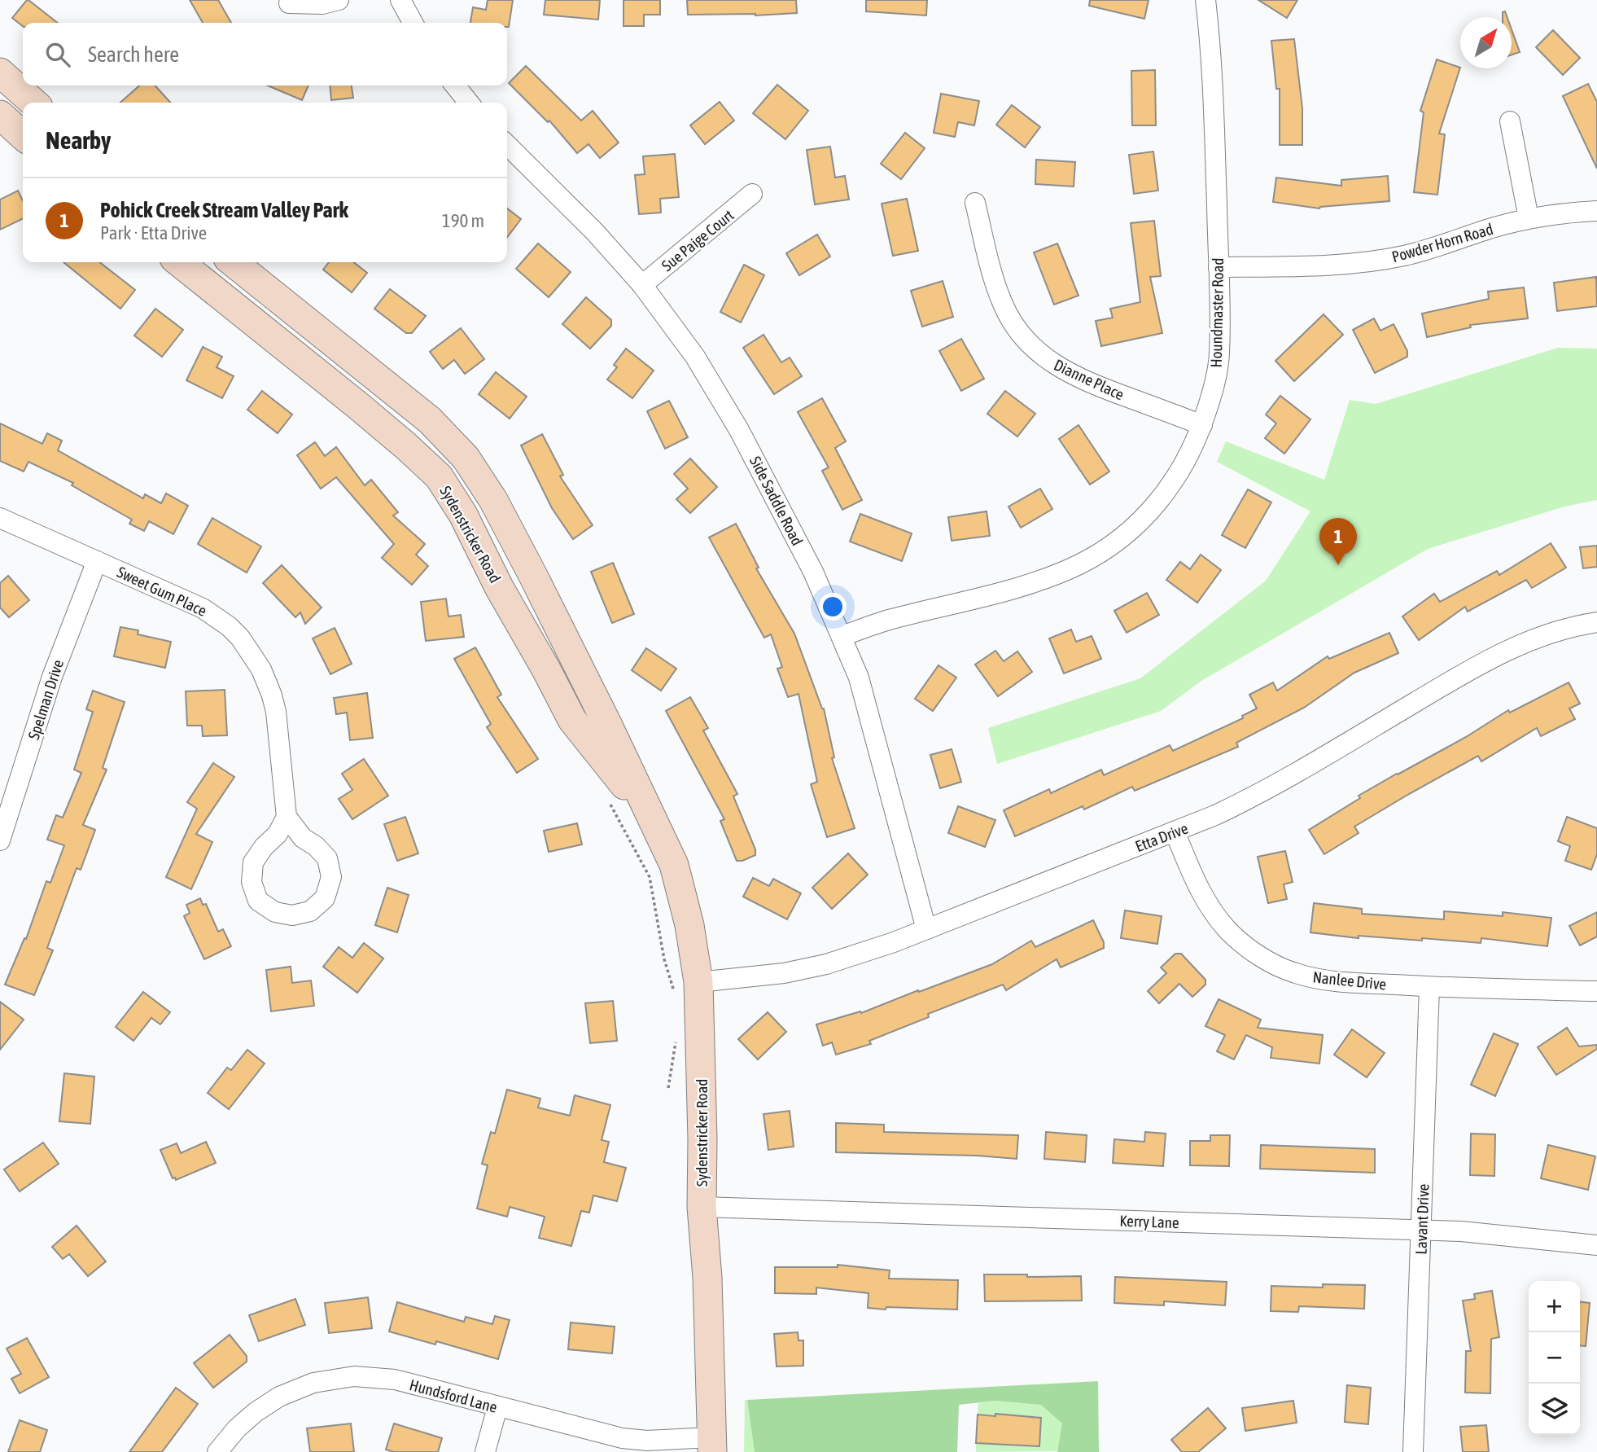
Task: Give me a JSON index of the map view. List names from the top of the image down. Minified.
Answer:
{"streets":{"main road":["Sydenstricker Road"],"street":["Sue Paige Court","Powder Horn Road","Houndmaster Road","Dianne Place","Side Saddle Road","Sweet Gum Place","Spelman Drive","Etta Drive","Nanlee Drive","Lavant Drive","Kerry Lane","Hundsford Lane"]},"crossings":[["Sue Paige Court","Side Saddle Road"],["Powder Horn Road","Houndmaster Road"],["Houndmaster Road","Dianne Place"],["Houndmaster Road","Side Saddle Road"],["Side Saddle Road","Etta Drive"],["Sydenstricker Road","Etta Drive"],["Sydenstricker Road","Kerry Lane"],["Sydenstricker Road","Hundsford Lane"],["Sweet Gum Place","Spelman Drive"],["Etta Drive","Nanlee Drive"],["Nanlee Drive","Lavant Drive"],["Lavant Drive","Kerry Lane"]],"north":"top right","page":{"search":"Search here","heading":"Nearby","list":[{"mark":"1","name":"Pohick Creek Stream Valley Park","note":"Park · Etta Drive","value":"190 m"}],"pins":"1","map_buttons":["+","−"]}}
